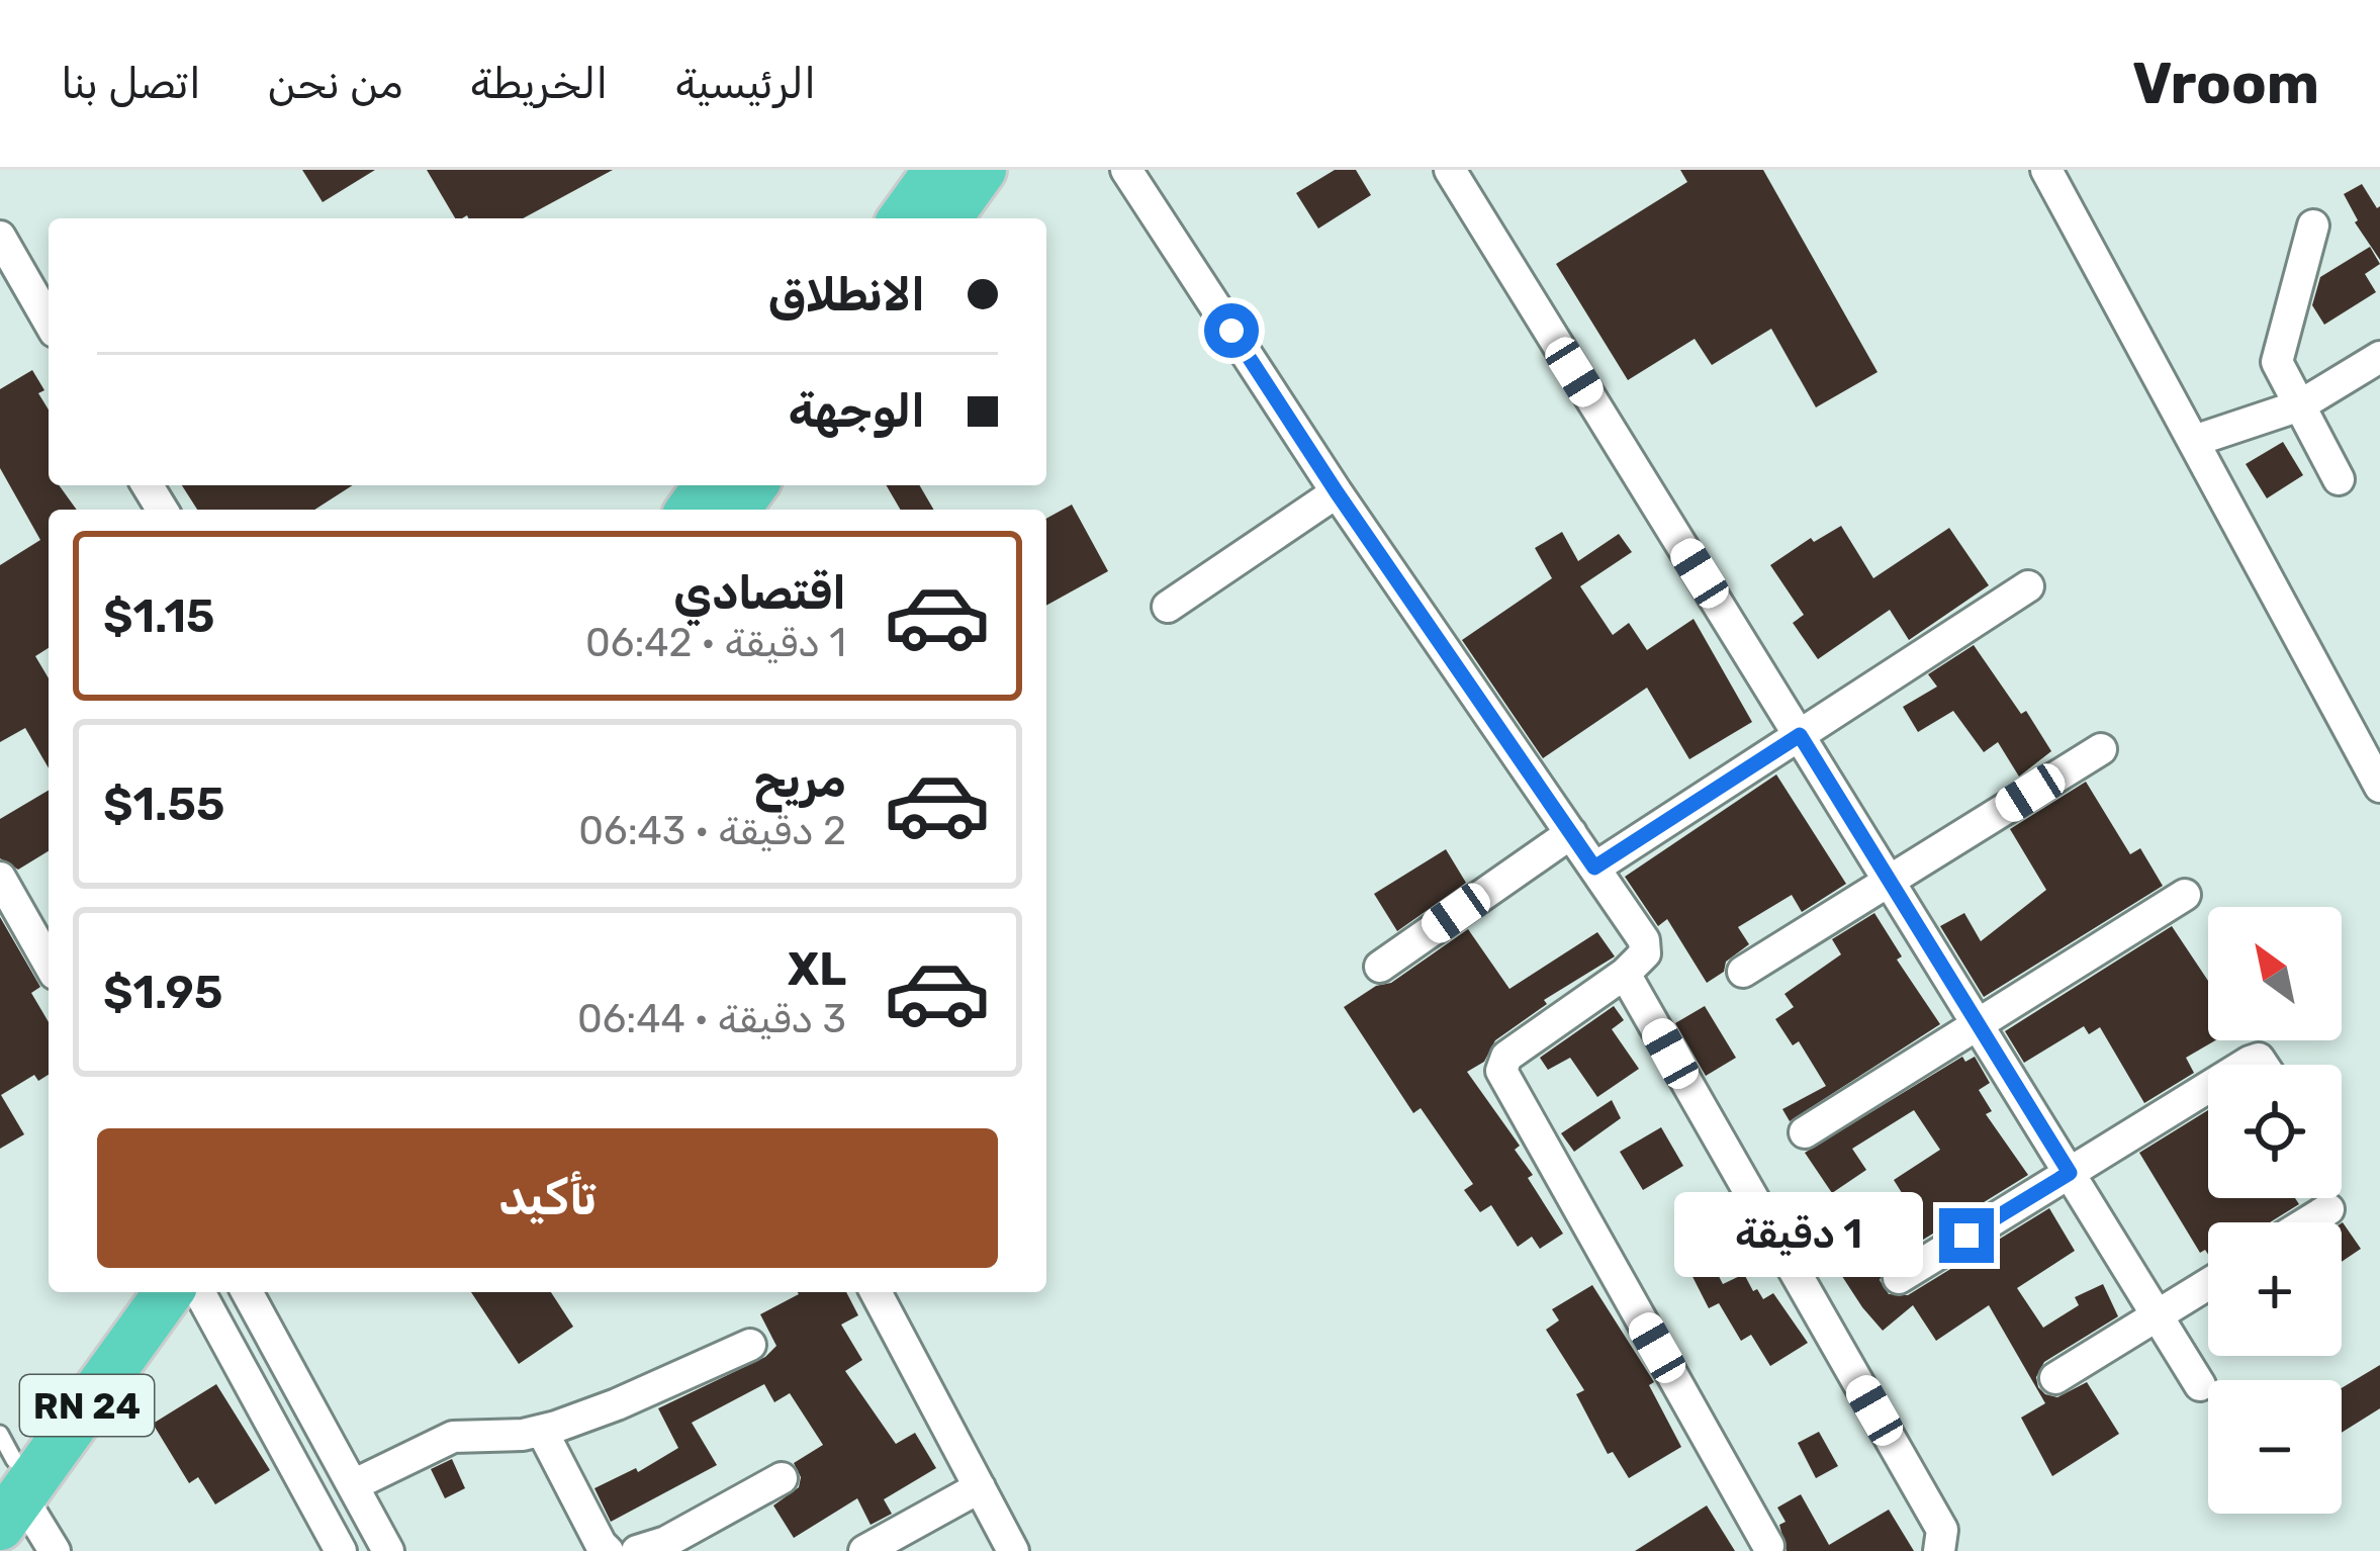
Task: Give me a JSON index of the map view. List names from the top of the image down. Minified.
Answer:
{"streets":{"highway":["RN 24"]},"north":"top left","page":{"header":"Vroom","nav":["الرئيسية","الخريطة","من نحن","اتصل بنا"],"banner":["الانطلاق","الوجهة"],"list":[{"name":"اقتصادي","note":"1 دقيقة · 06:42","value":"$1.15"},{"name":"مريح","note":"2 دقيقة · 06:43","value":"$1.55"},{"name":"XL","note":"3 دقيقة · 06:44","value":"$1.95"}],"map_buttons":["+","−"],"buttons":"تأكيد","bubble":"1 دقيقة"}}
